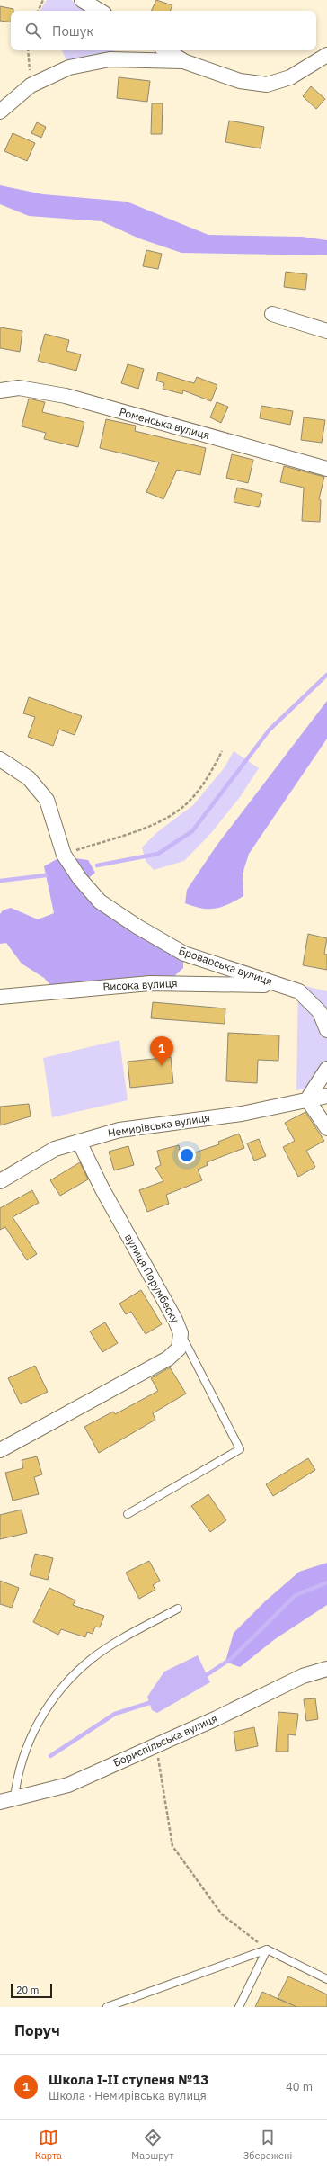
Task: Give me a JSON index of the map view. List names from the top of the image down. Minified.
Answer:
{"streets":{"street":["Роменська вулиця","Броварська вулиця","Висока вулиця","Немирівська вулиця","вулиця Порумбеску","Бориспільська вулиця"]},"crossings":[["Броварська вулиця","Висока вулиця"],["Немирівська вулиця","вулиця Порумбеску"]],"scale_bar":"20 m","page":{"search":"Пошук","pins":"1","scale":"20 m","heading":"Поруч","list":[{"mark":"1","name":"Школа I-II ступеня №13","note":"Школа · Немирівська вулиця","value":"40 m"}],"nav":["Карта","Маршрут","Збережені"]}}
